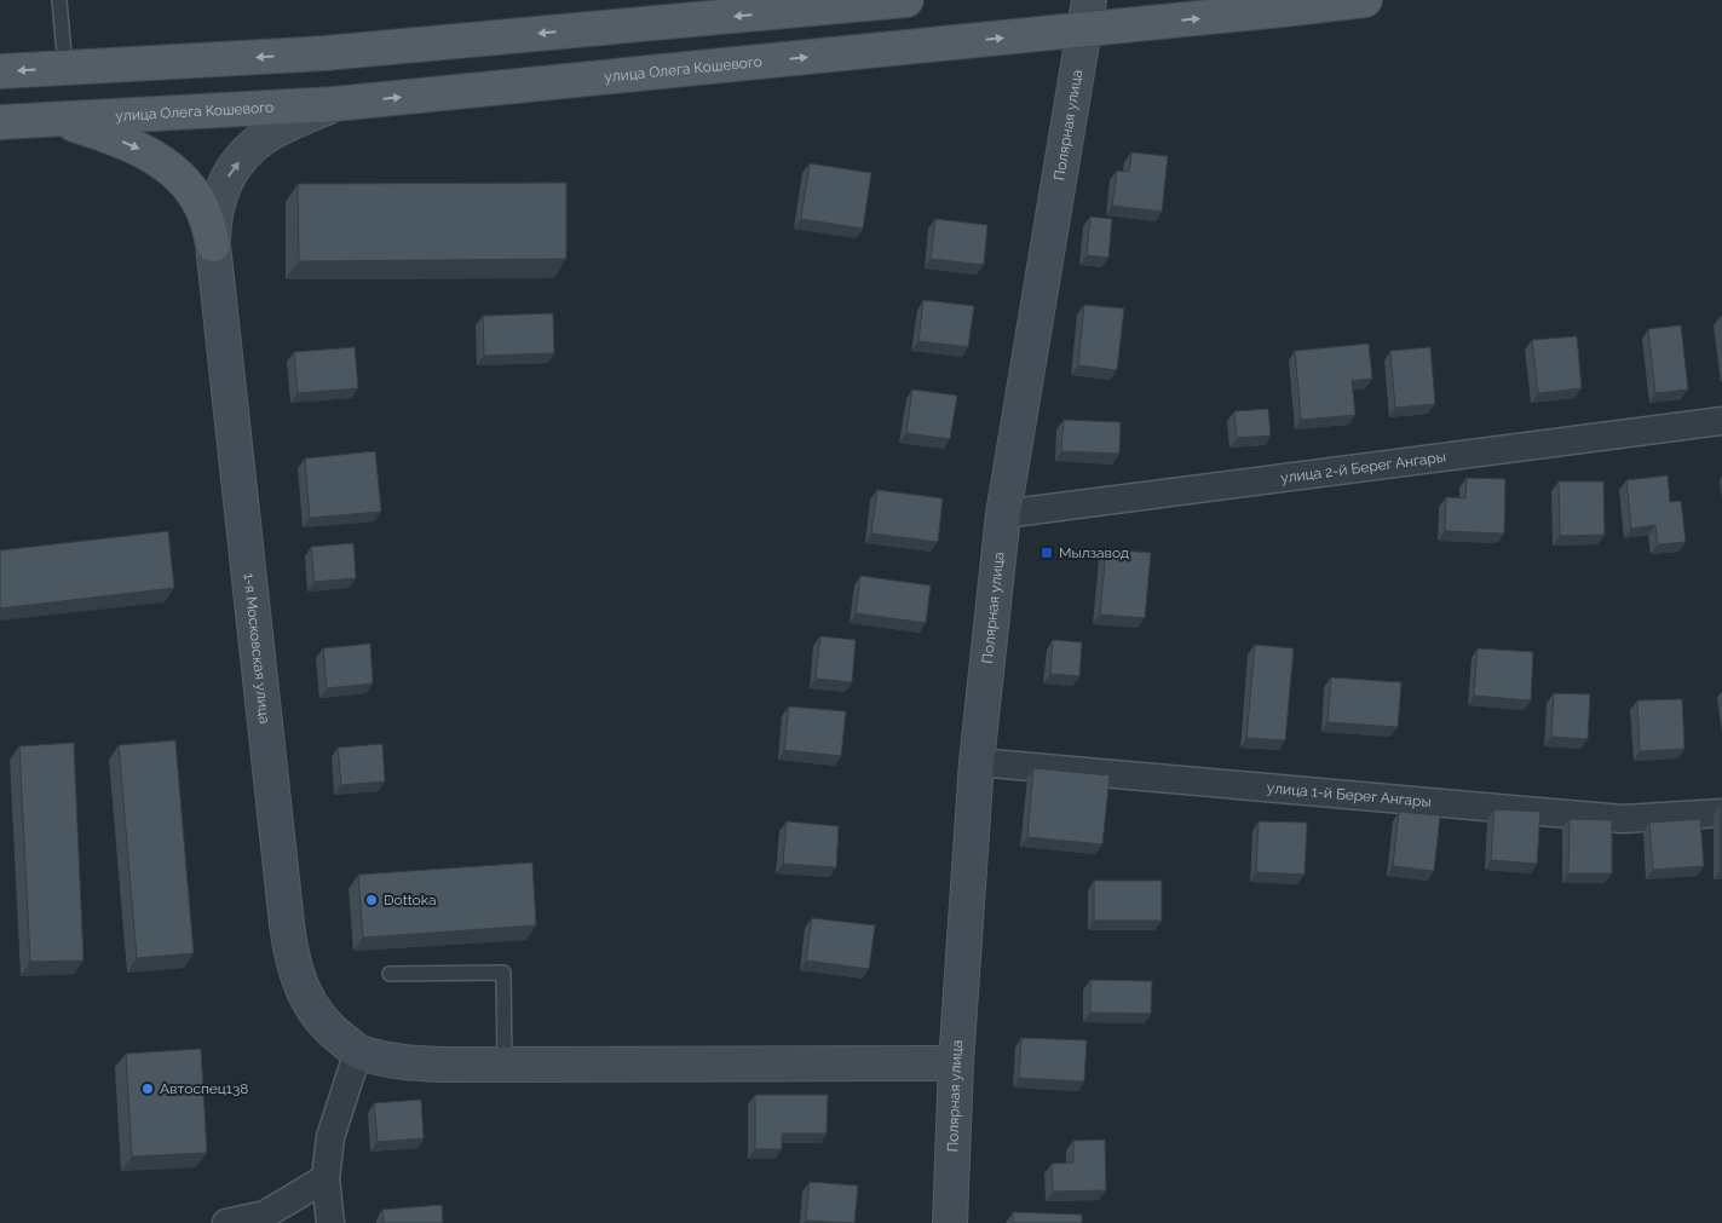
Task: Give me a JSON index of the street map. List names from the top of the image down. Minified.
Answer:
{"streets":{"main road":["улица Олега Кошевого","Полярная улица","1-я Московская улица"],"street":["улица 2-й Берег Ангары","улица 1-й Берег Ангары"]},"crossings":[["улица Олега Кошевого","1-я Московская улица"],["Полярная улица","улица 2-й Берег Ангары"],["Полярная улица","1-я Московская улица"],["Полярная улица","улица 1-й Берег Ангары"]],"places":{"transit":["Мылзавод"],"other":["Dottoka","Автоспец138"]}}
